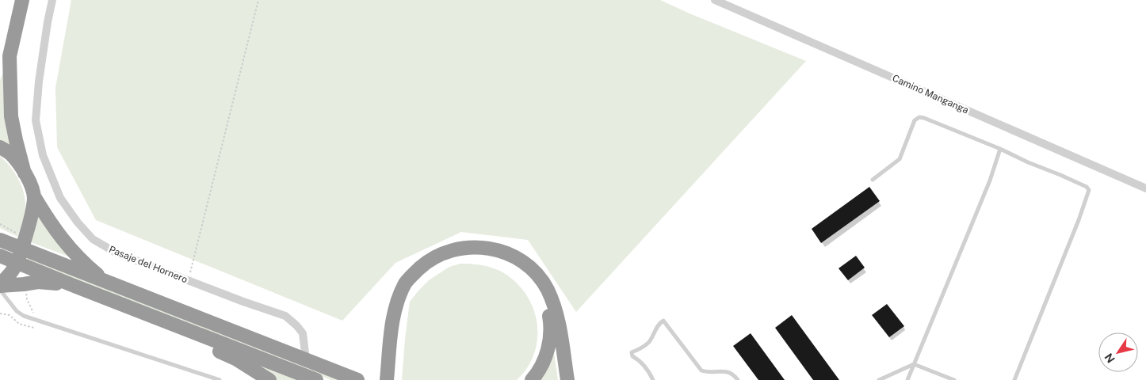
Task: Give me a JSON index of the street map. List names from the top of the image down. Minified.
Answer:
{"streets":{"street":["Camino Manganga","Pasaje del Hornero"]},"north":"bottom left"}
